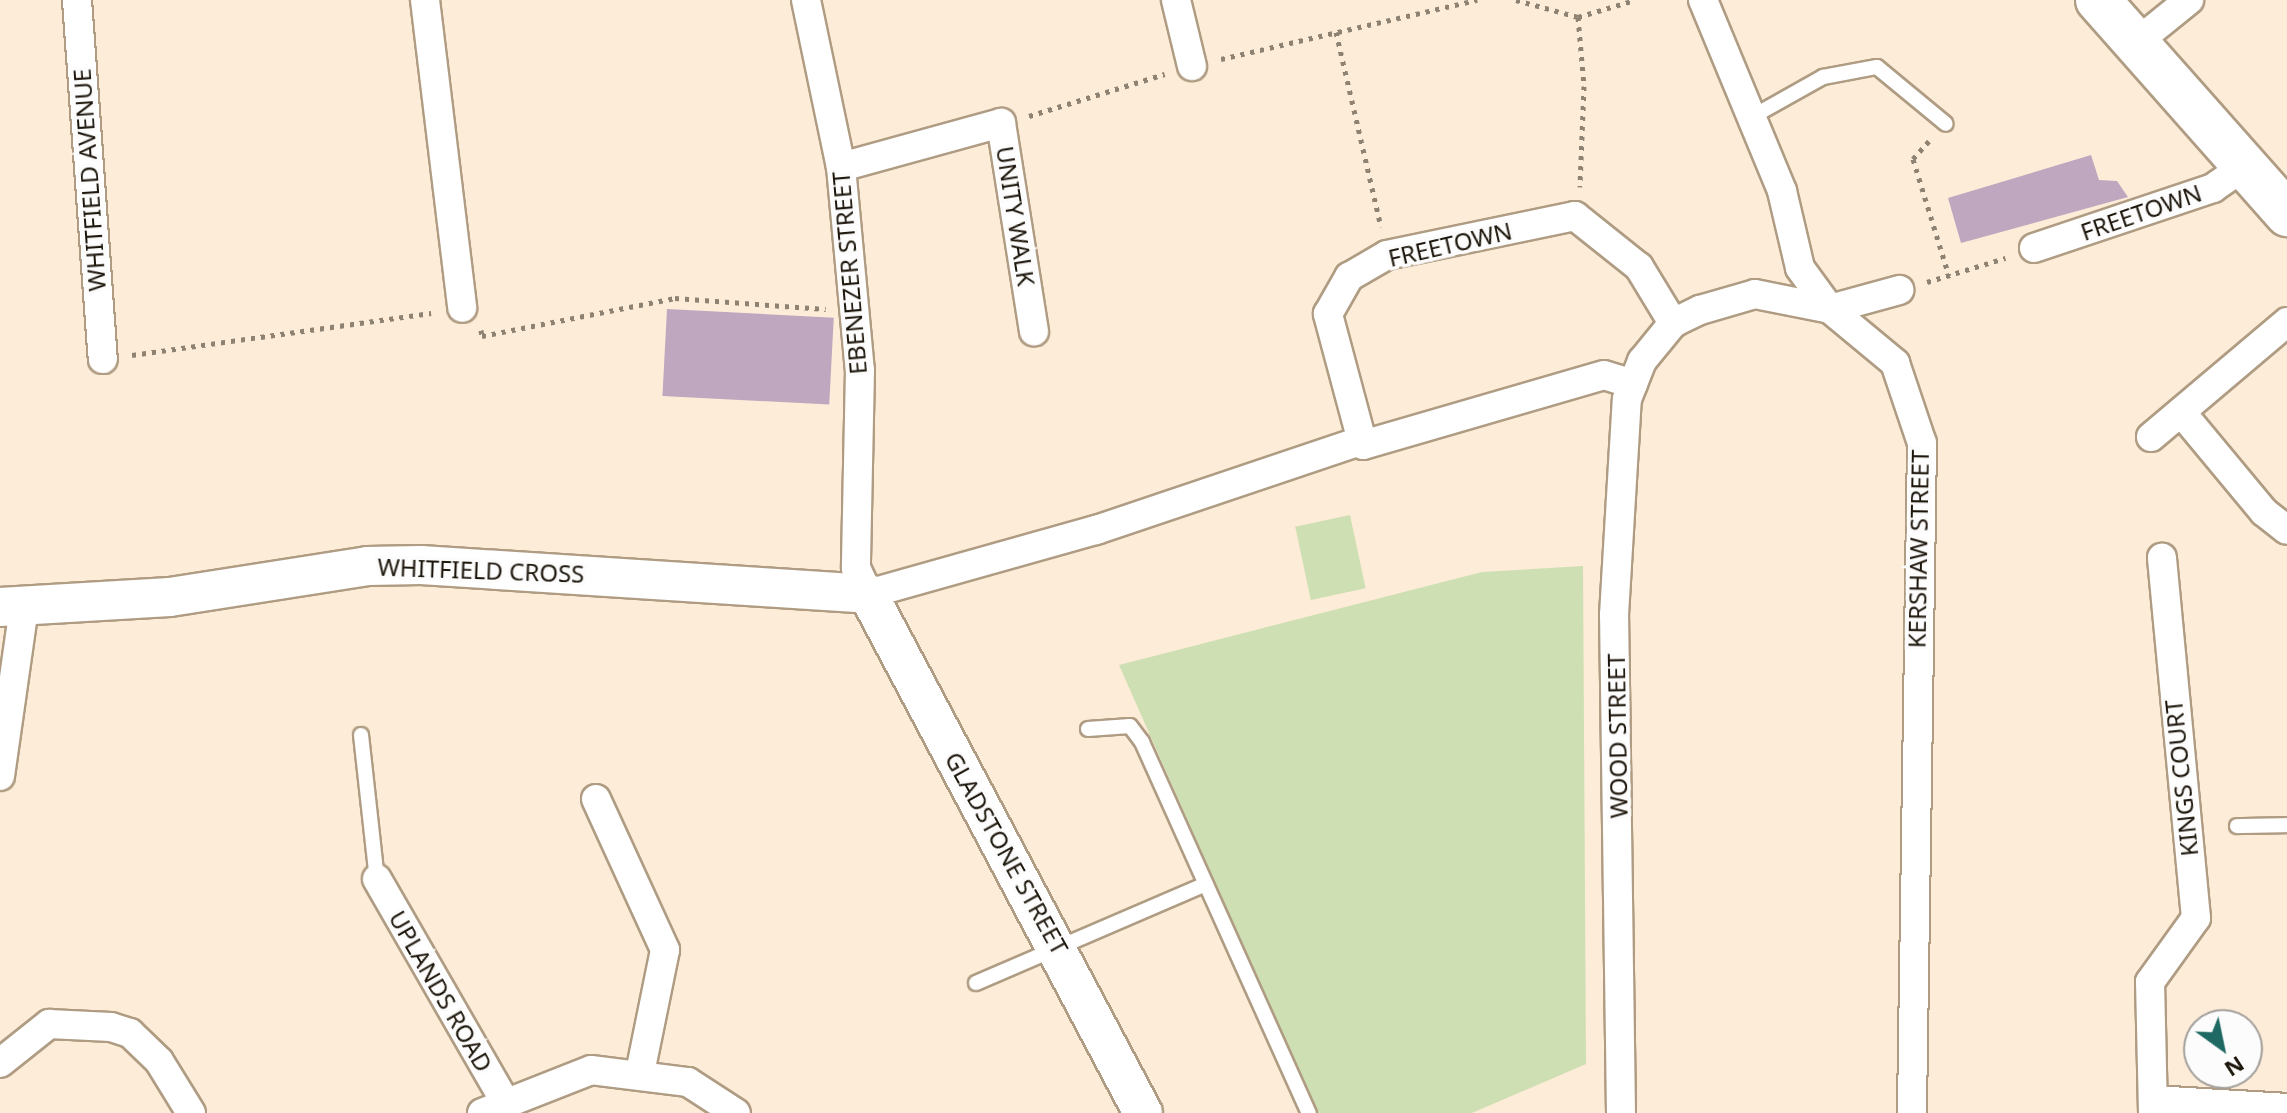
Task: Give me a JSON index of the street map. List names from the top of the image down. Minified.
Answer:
{"streets":{"street":["WHITFIELD AVENUE","FREETOWN","UNITY WALK","EBENEZER STREET","KERSHAW STREET","WHITFIELD CROSS","WOOD STREET","KINGS COURT","GLADSTONE STREET","UPLANDS ROAD"]},"crossings":[["UNITY WALK","EBENEZER STREET"],["EBENEZER STREET","WHITFIELD CROSS"],["EBENEZER STREET","GLADSTONE STREET"],["WHITFIELD CROSS","GLADSTONE STREET"]],"north":"bottom right"}
